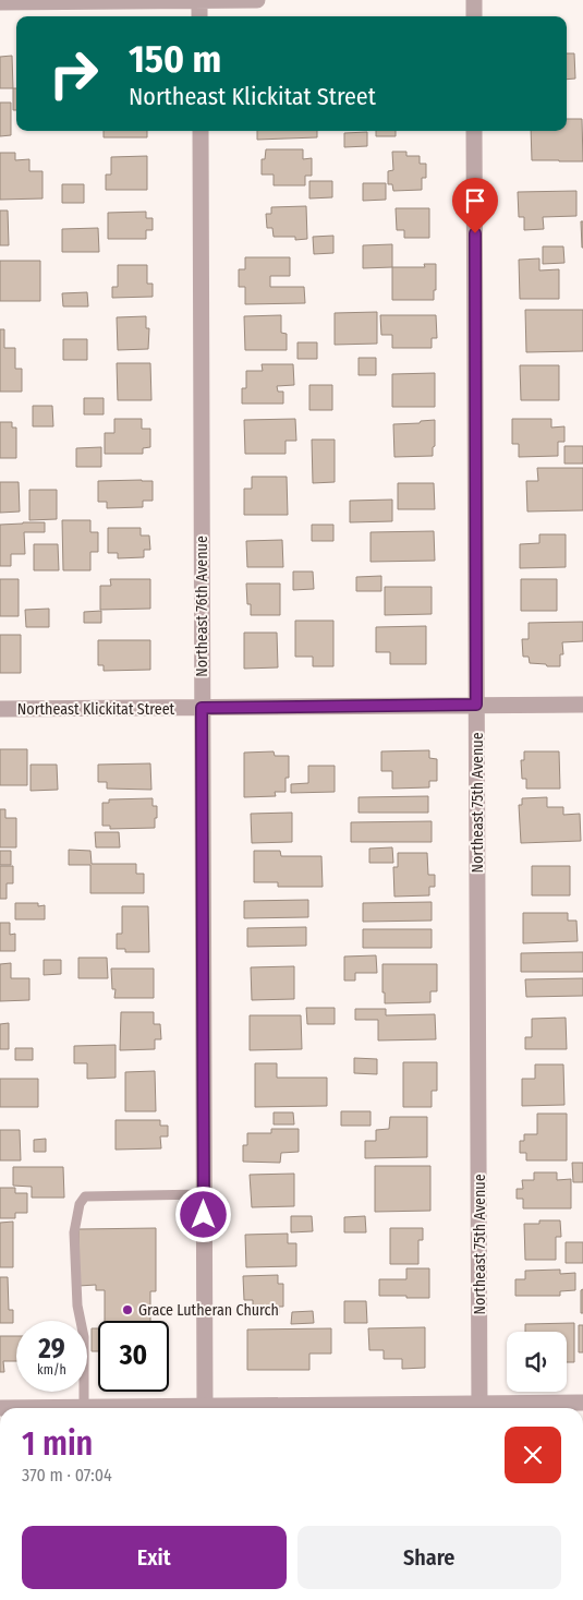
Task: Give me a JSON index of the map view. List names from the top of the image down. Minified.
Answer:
{"streets":{"street":["Northeast 76th Avenue","Northeast Klickitat Street","Northeast 75th Avenue"]},"crossings":[["Northeast 76th Avenue","Northeast Klickitat Street"],["Northeast Klickitat Street","Northeast 75th Avenue"]],"places":["Grace Lutheran Church"],"page":{"turn":["150 m","Northeast Klickitat Street"],"speed":"29 km/h","limit":"30","heading":["1 min","370 m · 07:04"],"buttons":["Exit","Share"]}}
